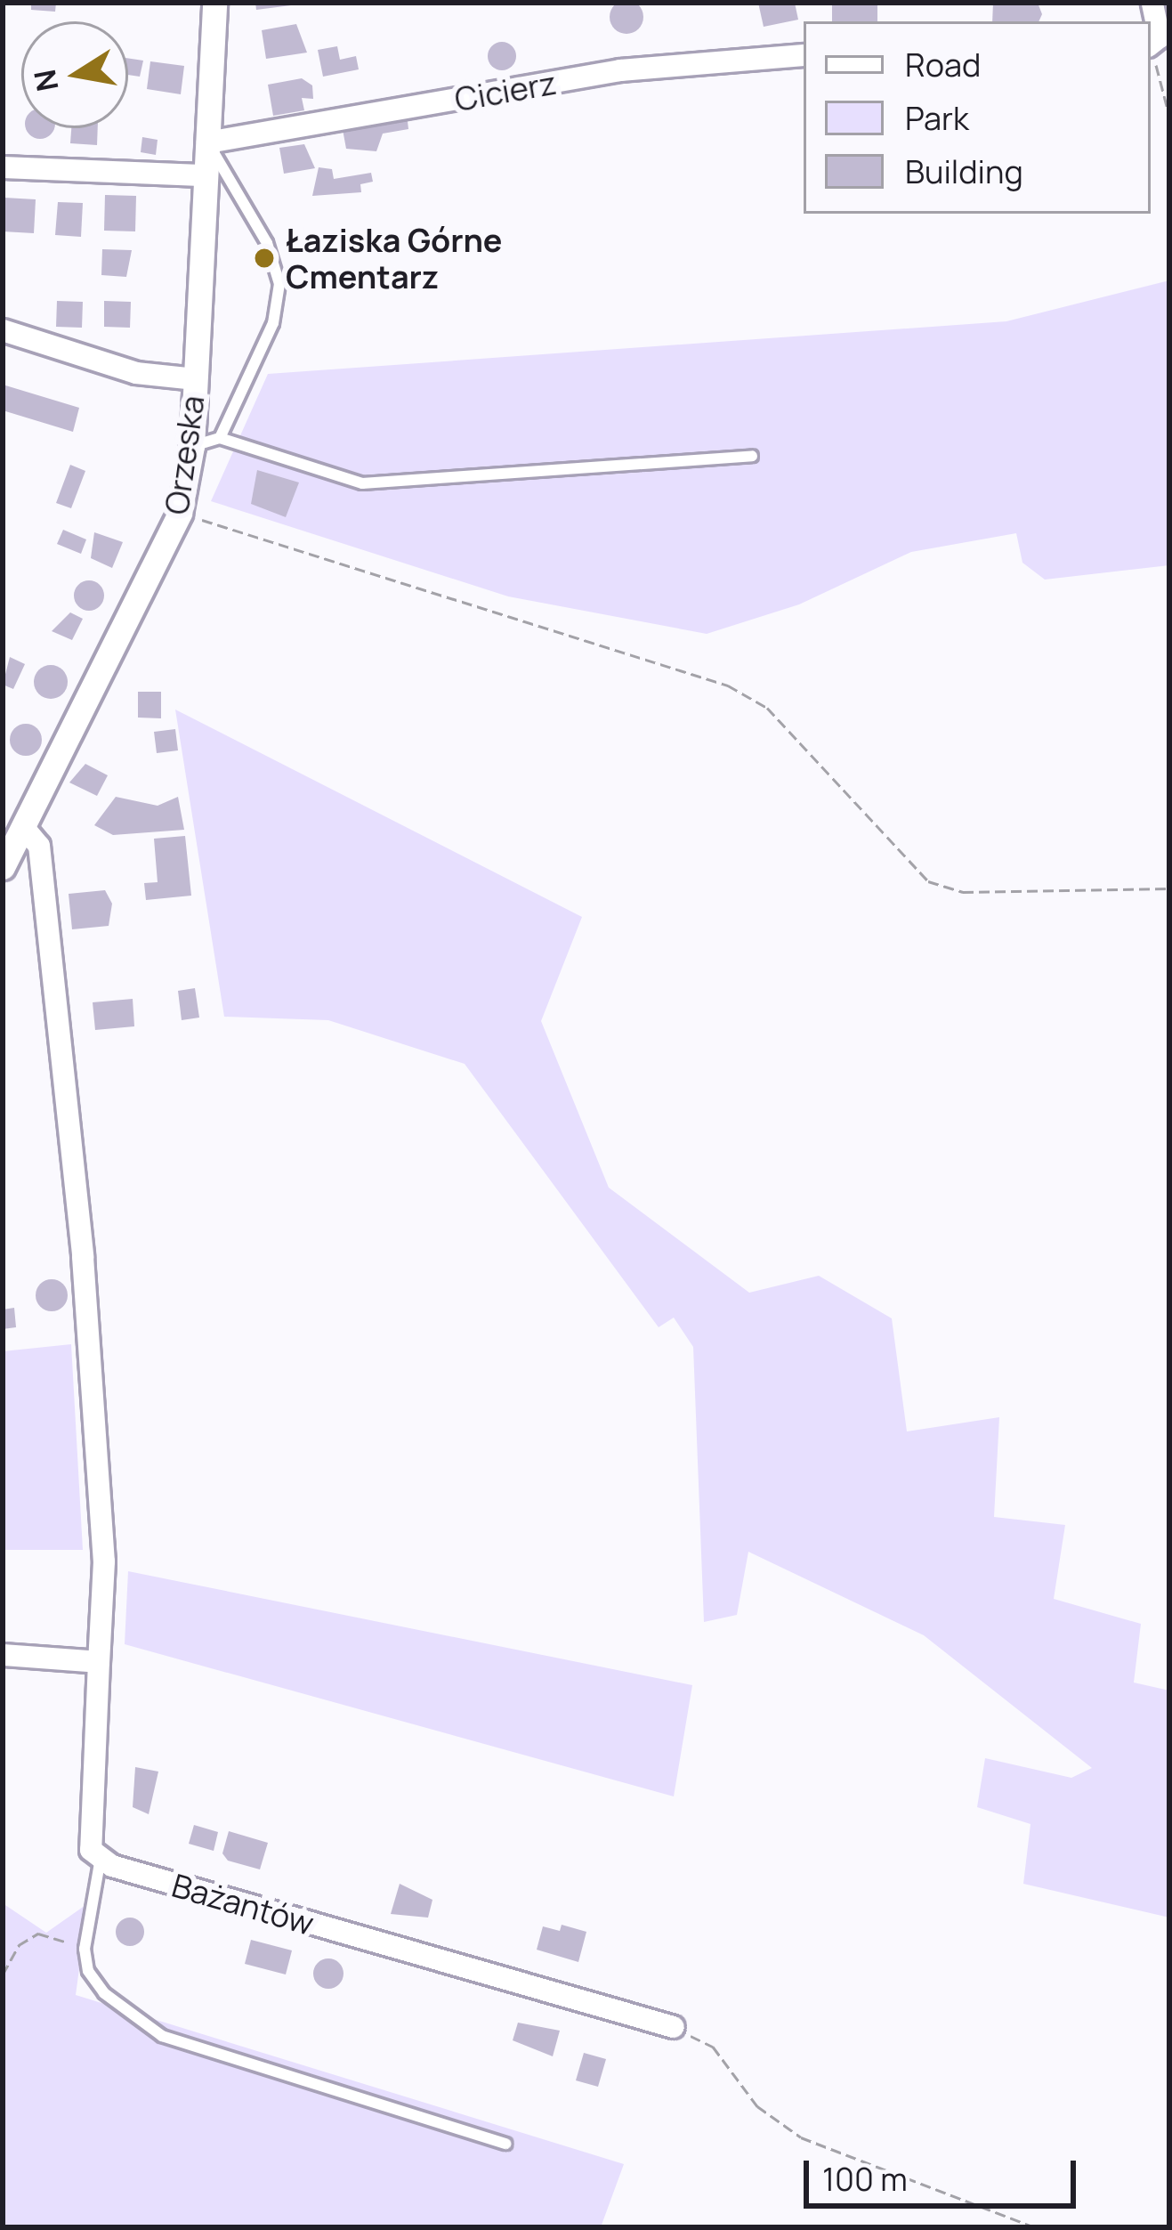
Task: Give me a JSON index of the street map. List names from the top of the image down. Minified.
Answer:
{"streets":{"street":["Cicierz","Orzeska","Bażantów"]},"crossings":[["Cicierz","Orzeska"]],"places":["Łaziska Górne Cmentarz"],"legend":["Road","Park","Building"],"scale_bar":"100 m","north":"left"}
